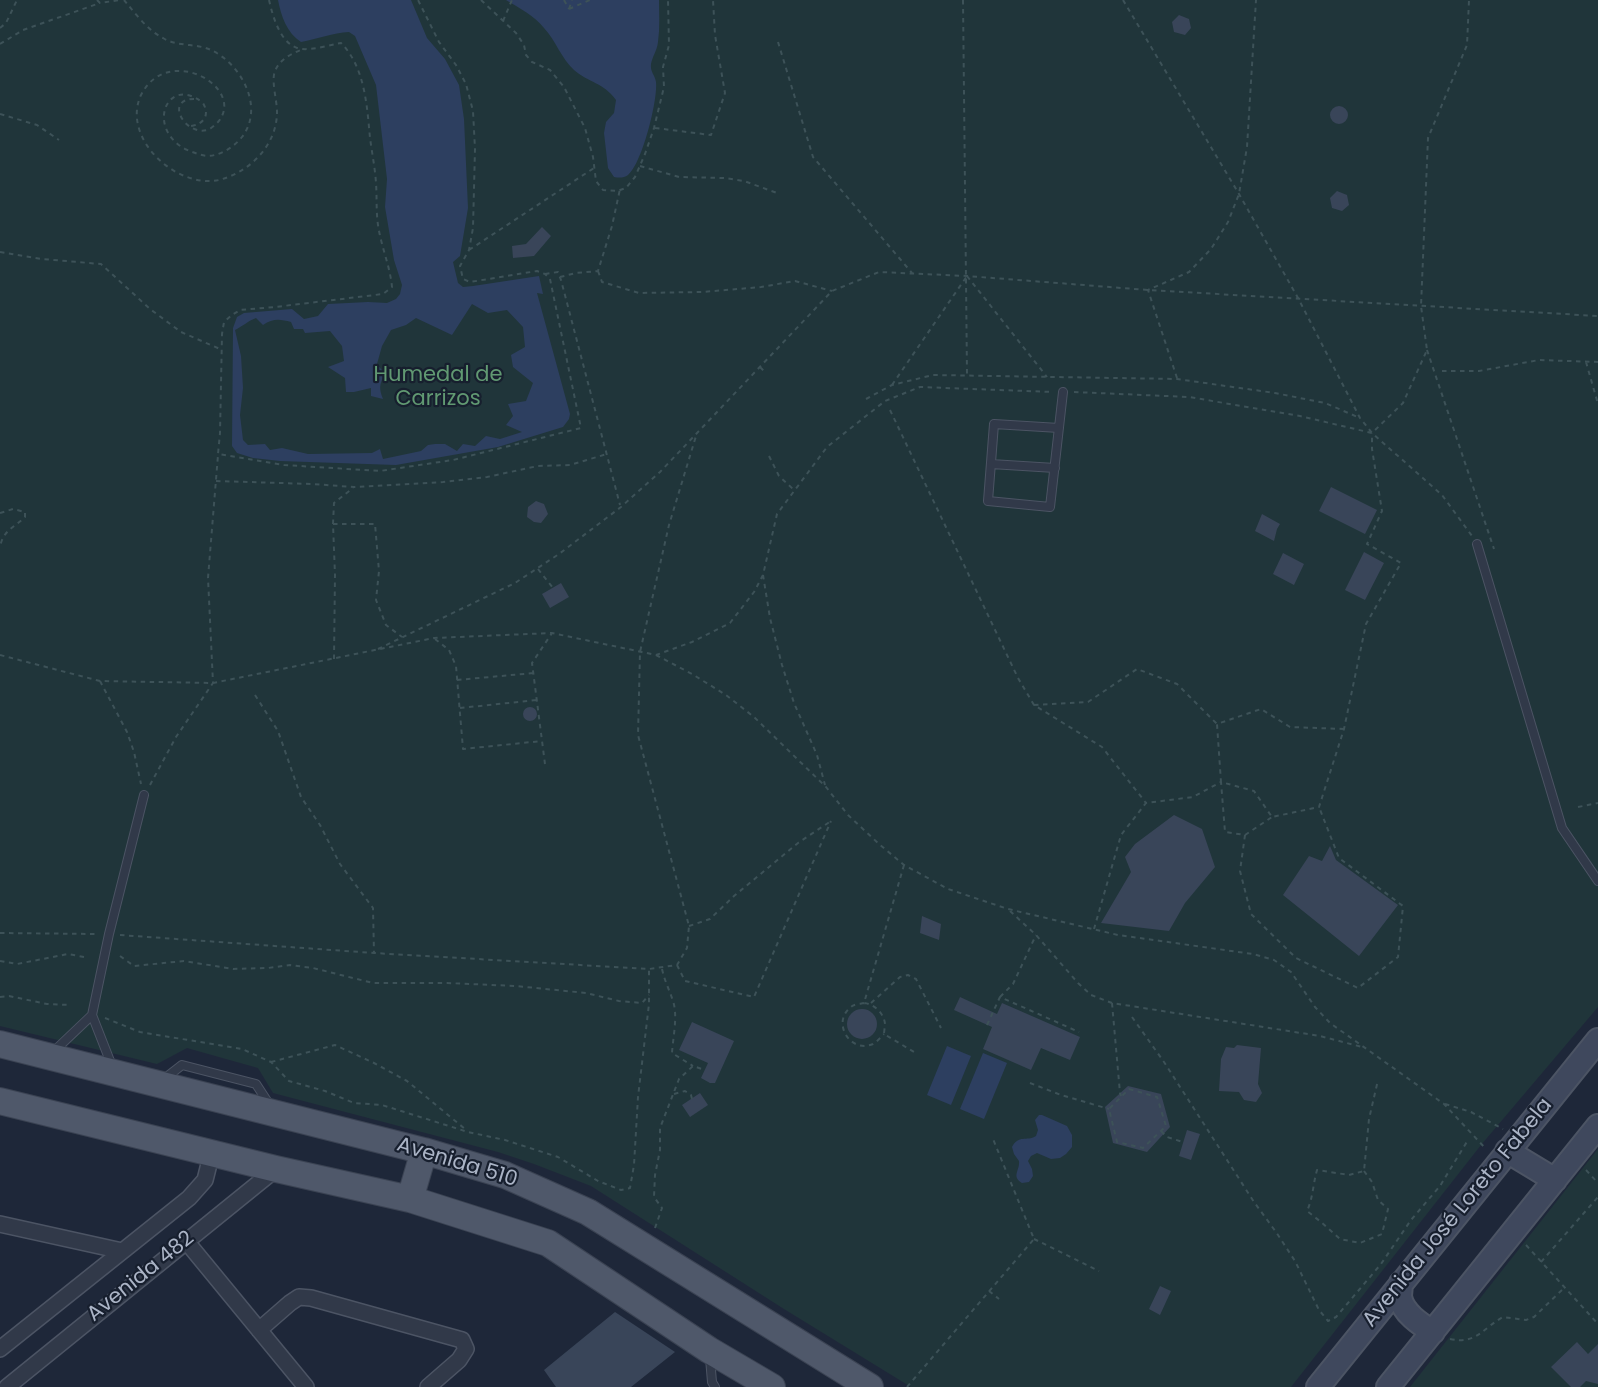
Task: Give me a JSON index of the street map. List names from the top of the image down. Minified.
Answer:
{"streets":{"main road":["Avenida 510","Avenida José Loreto Fabela"],"street":["Avenida 482"]},"parks":["Humedal de Carrizos"]}
